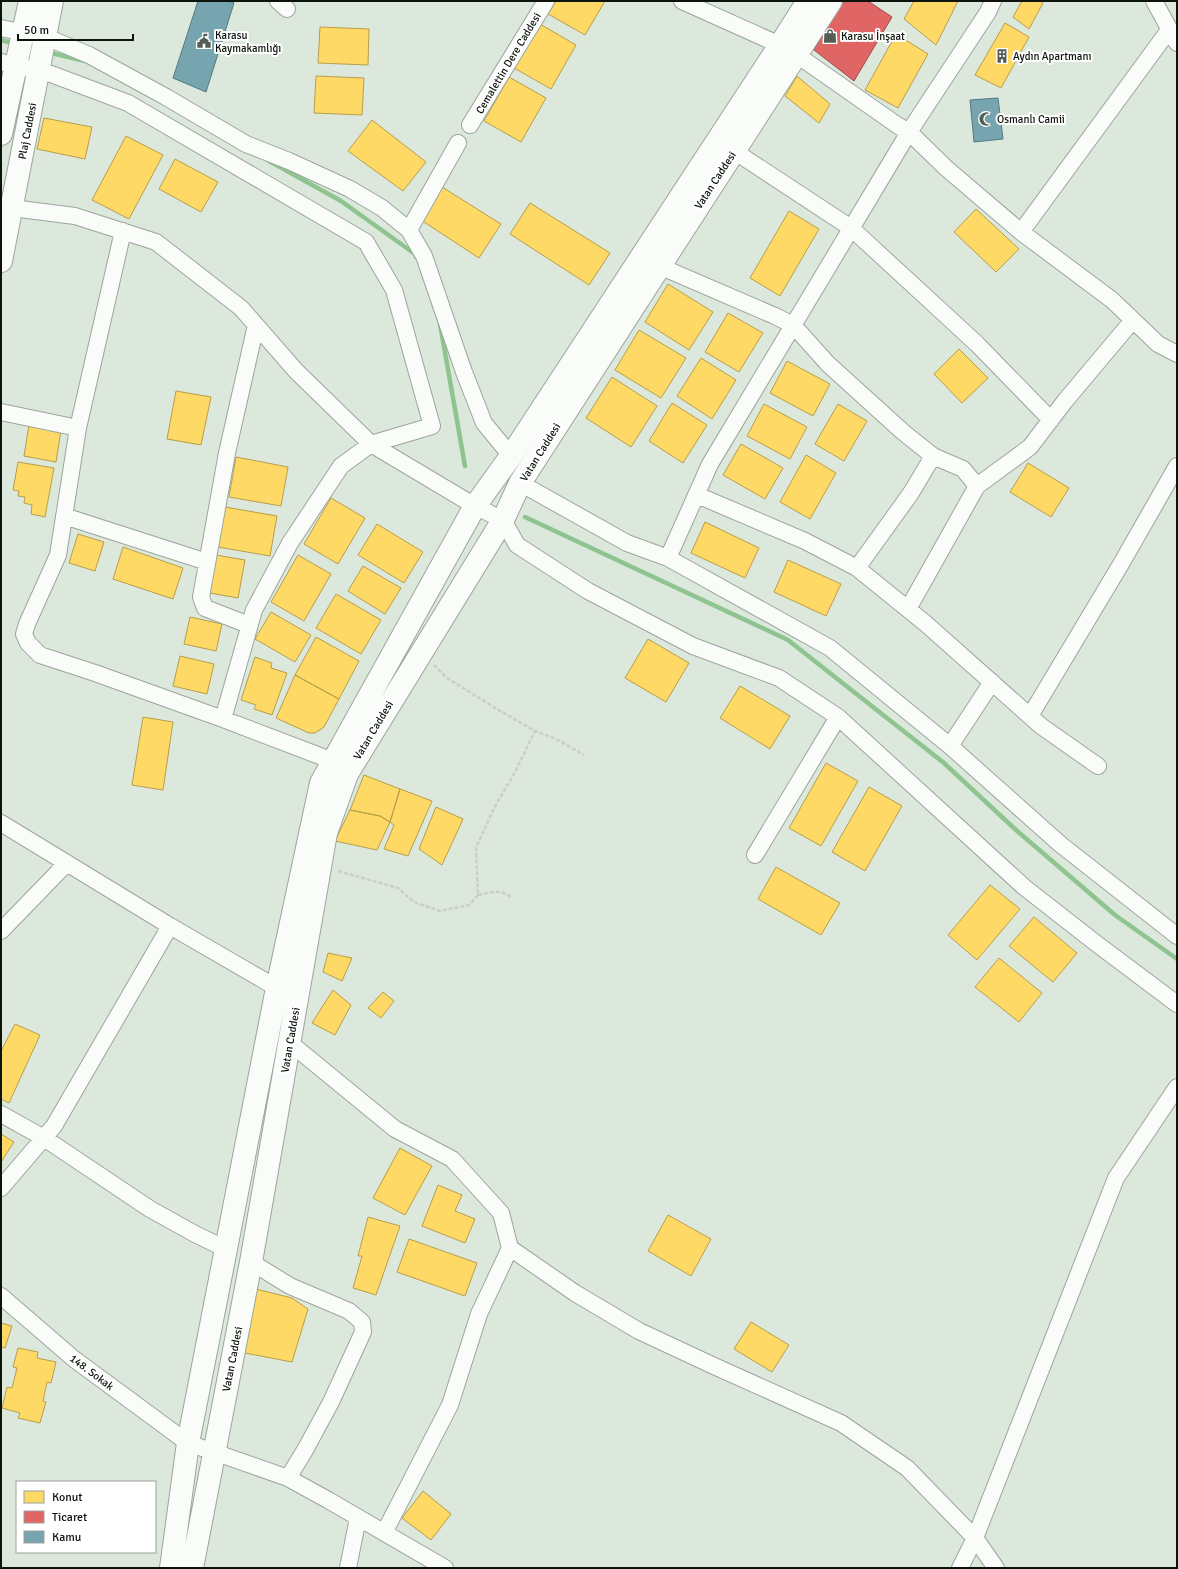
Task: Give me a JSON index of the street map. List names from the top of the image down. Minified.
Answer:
{"streets":{"main road":["Plaj Caddesi","Vatan Caddesi"],"street":["Cemalettin Dere Caddesi","148. Sokak"]},"crossings":[["Vatan Caddesi","148. Sokak"]],"places":{"shop":["Karasu İnşaat"],"public building":["Karasu Kaymakamlığı"],"building":["Aydın Apartmanı"],"mosque":["Osmanlı Camii"]},"legend":["Konut","Ticaret","Kamu"],"scale_bar":"50 m"}
